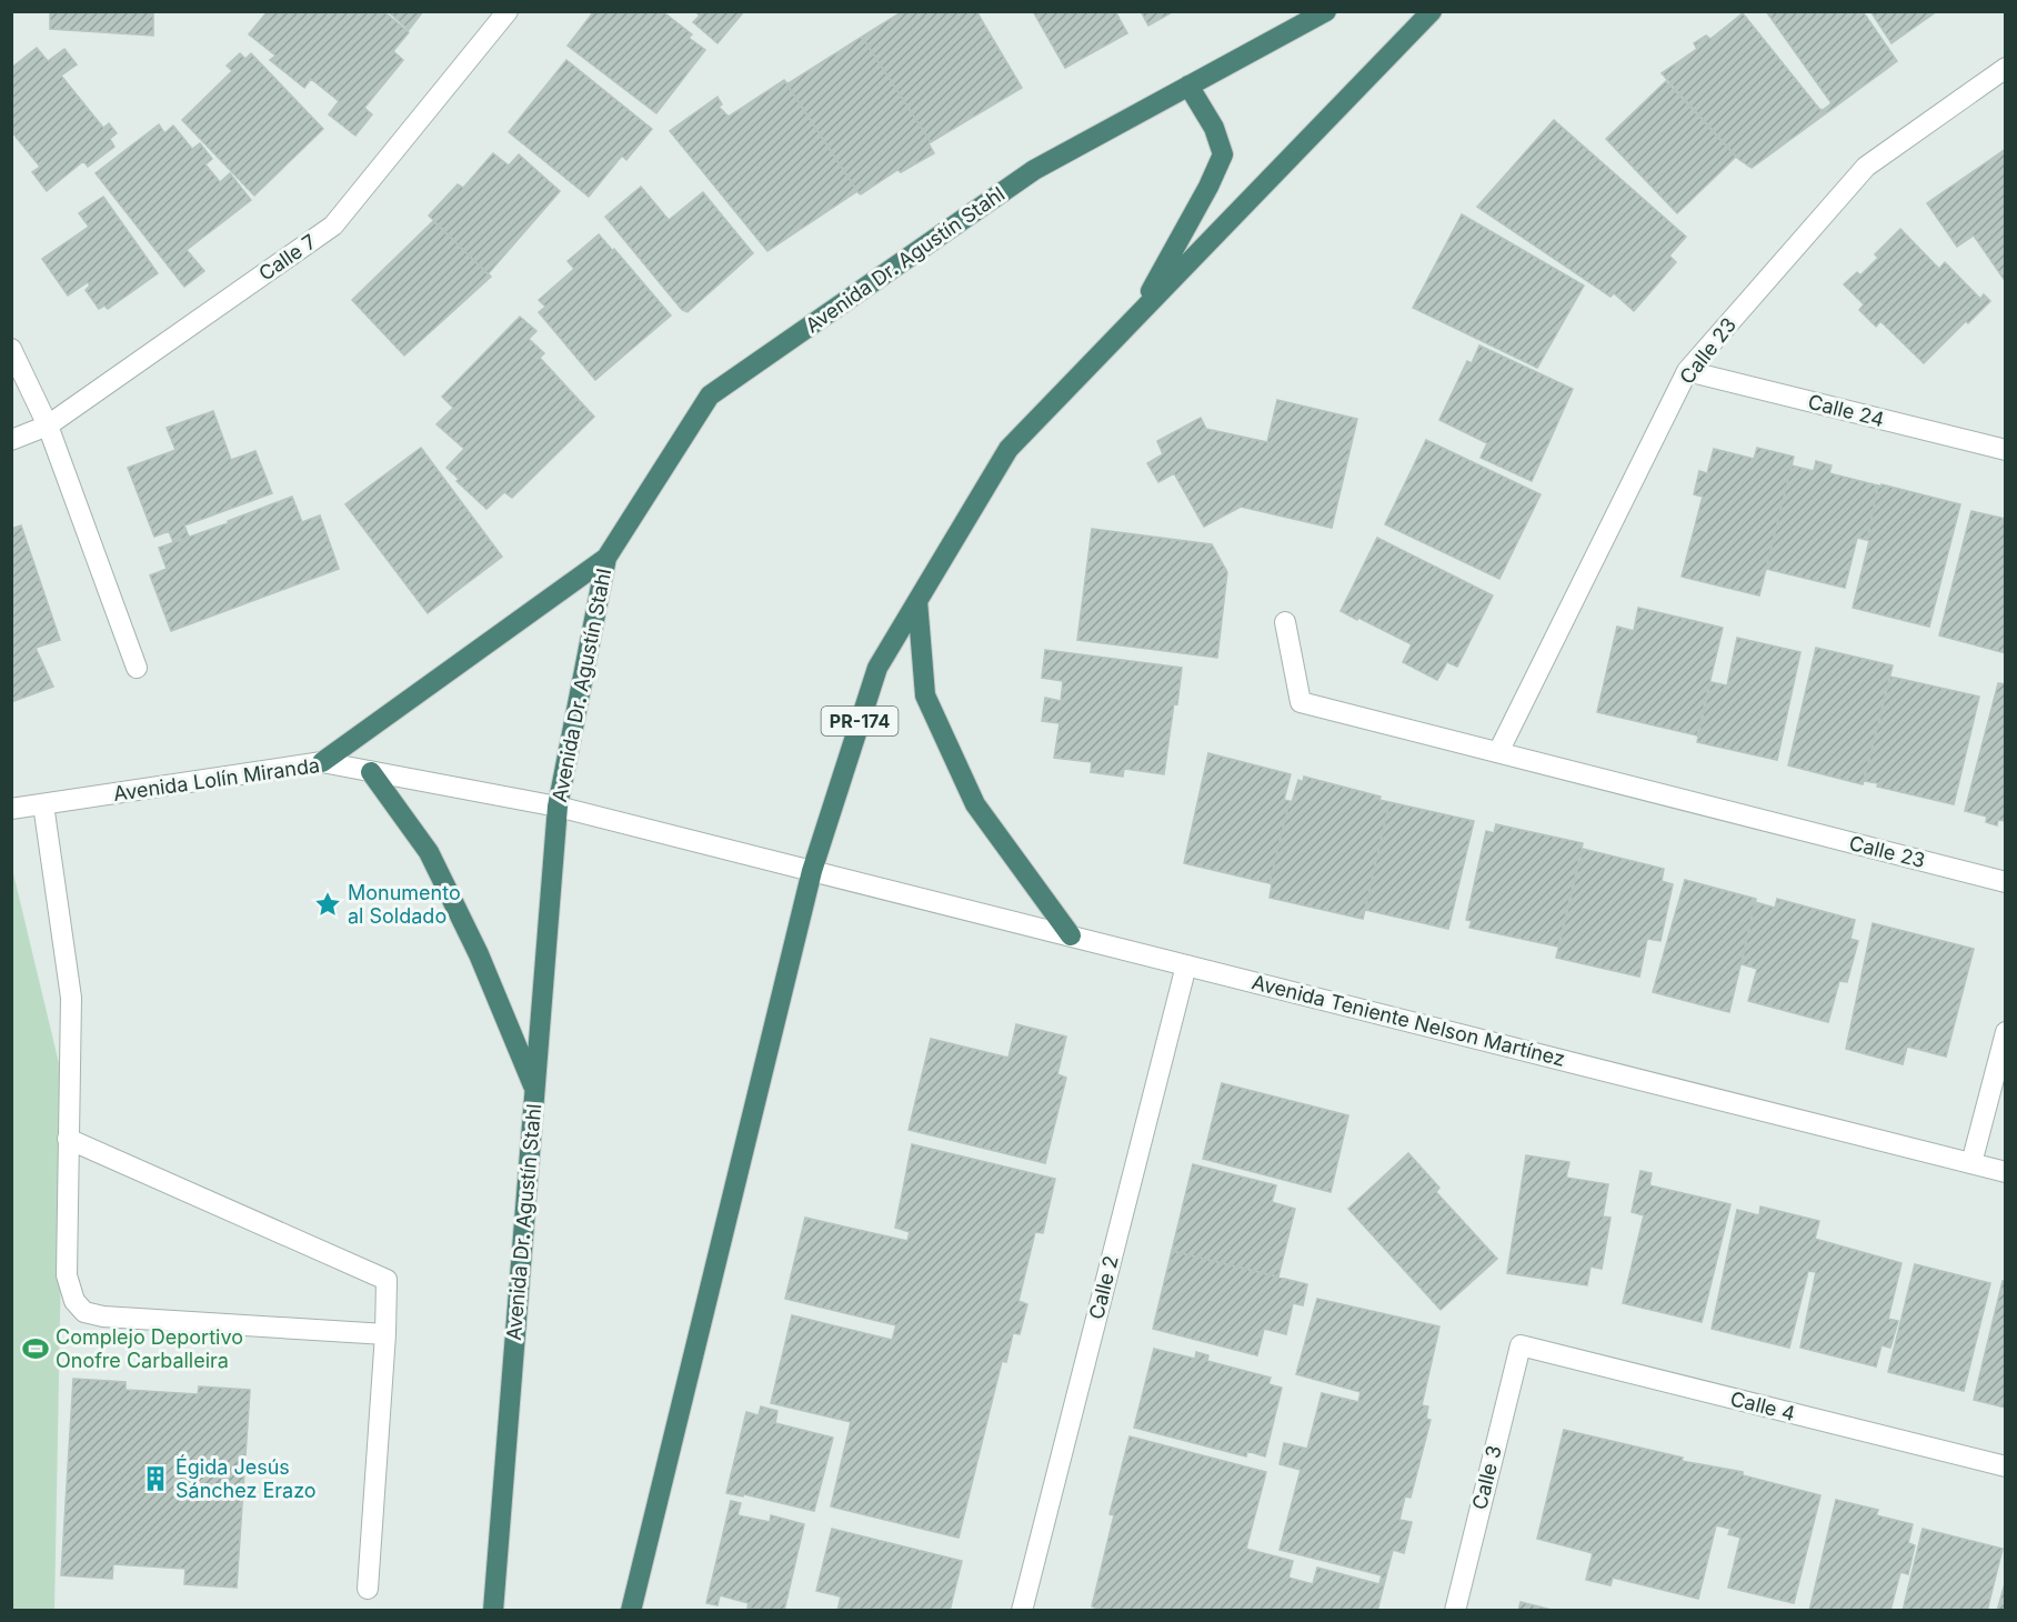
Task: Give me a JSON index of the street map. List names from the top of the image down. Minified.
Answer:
{"streets":{"highway":["Avenida Dr. Agustín Stahl","PR-174"],"street":["Calle 7","Calle 23","Calle 24","Avenida Lolín Miranda","Avenida Teniente Nelson Martínez","Calle 2","Calle 4","Calle 3"]},"crossings":[["Avenida Dr. Agustín Stahl","Avenida Lolín Miranda"],["Calle 23","Calle 24"],["PR-174","Avenida Lolín Miranda"],["PR-174","Avenida Teniente Nelson Martínez"],["Avenida Lolín Miranda","Avenida Teniente Nelson Martínez"],["Avenida Teniente Nelson Martínez","Calle 2"],["Calle 4","Calle 3"]],"places":{"place":["Monumento al Soldado"],"sports":["Complejo Deportivo Onofre Carballeira"],"building":["Égida Jesús Sánchez Erazo"]}}
